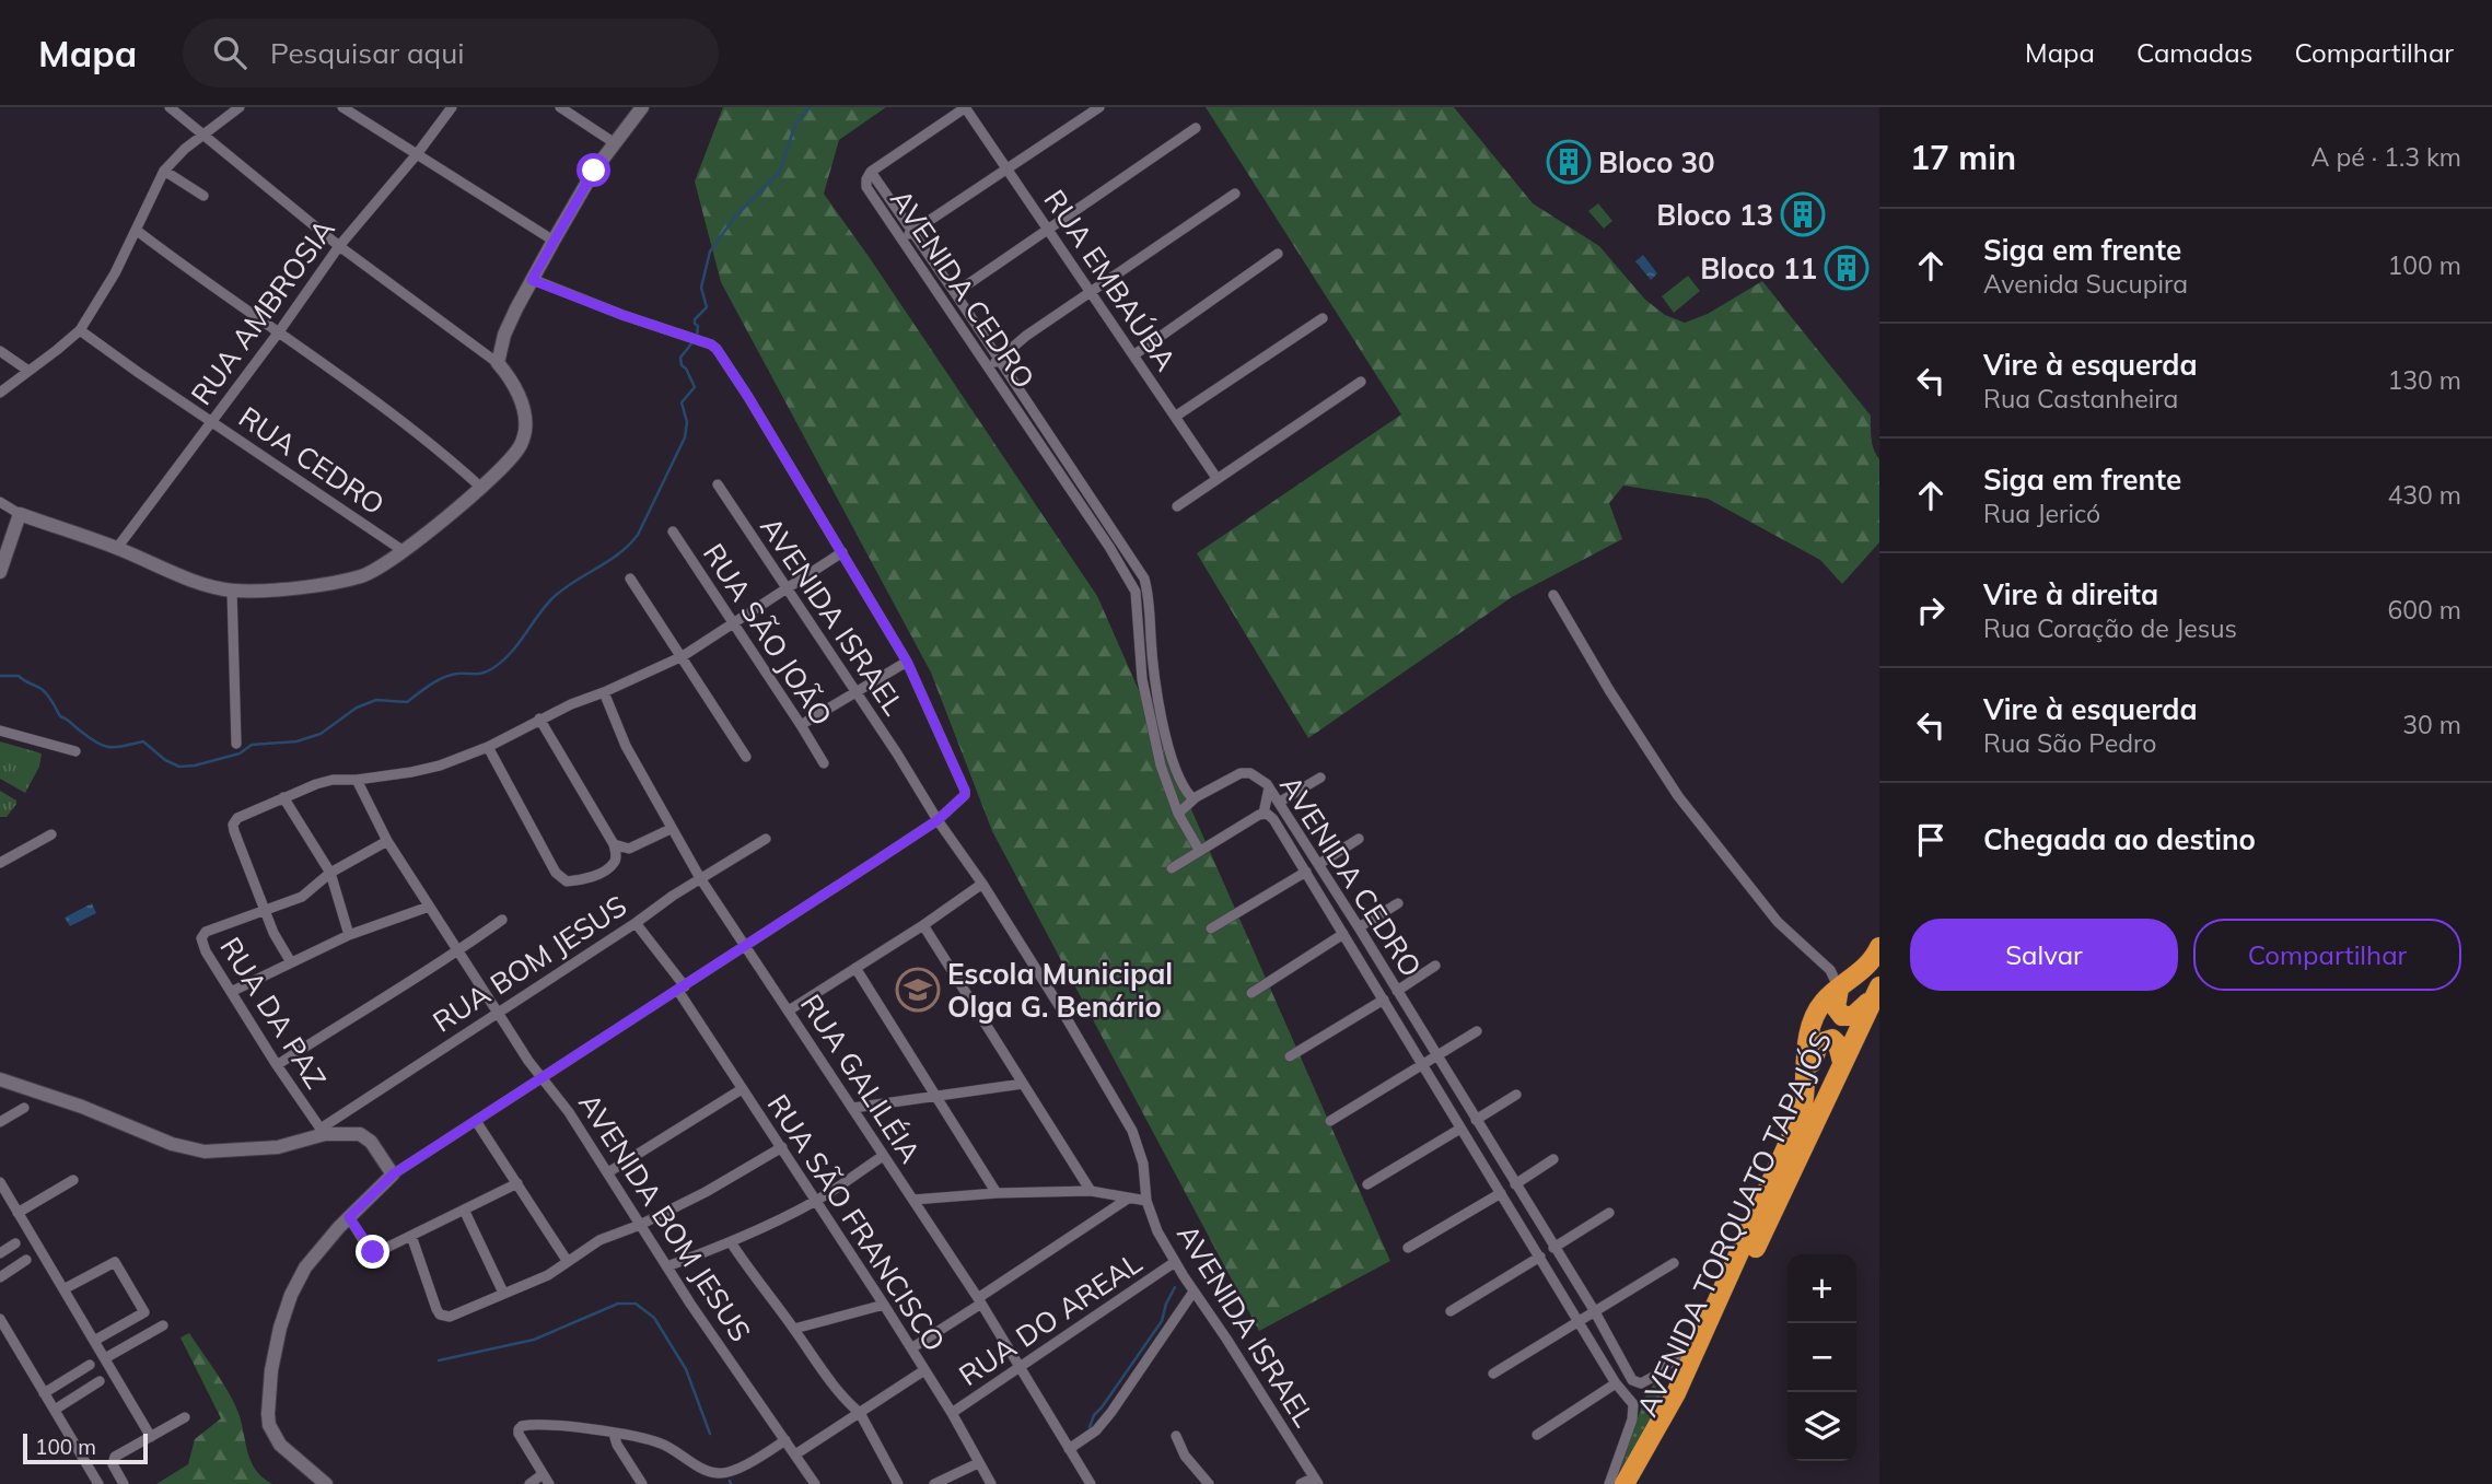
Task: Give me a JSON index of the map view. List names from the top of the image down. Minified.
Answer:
{"streets":{"highway":["AVENIDA TORQUATO TAPAJÓS"],"street":["RUA EMBAÚBA","AVENIDA CEDRO","RUA AMBROSIA","RUA CEDRO","AVENIDA ISRAEL","RUA SÃO JOÃO","RUA BOM JESUS","RUA DA PAZ","RUA GALILÉIA","AVENIDA BOM JESUS","RUA SÃO FRANCISCO","RUA DO AREAL"]},"crossings":[["AVENIDA CEDRO","AVENIDA TORQUATO TAPAJÓS"],["RUA AMBROSIA","RUA CEDRO"],["AVENIDA ISRAEL","RUA DO AREAL"],["RUA BOM JESUS","RUA DA PAZ"],["RUA BOM JESUS","RUA GALILÉIA"],["RUA BOM JESUS","AVENIDA BOM JESUS"],["RUA BOM JESUS","RUA SÃO FRANCISCO"],["RUA DA PAZ","AVENIDA BOM JESUS"],["RUA GALILÉIA","RUA DO AREAL"],["RUA SÃO FRANCISCO","RUA DO AREAL"]],"places":{"building":["Bloco 30","Bloco 13","Bloco 11"],"school or university":["Escola Municipal Olga G. Benário"]},"scale_bar":"100 m","page":{"header":"Mapa","search":"Pesquisar aqui","nav":["Mapa","Camadas","Compartilhar"],"heading":["17 min","A pé · 1.3 km"],"list":[["Siga em frente","Avenida Sucupira","100 m"],["Vire à esquerda","Rua Castanheira","130 m"],["Siga em frente","Rua Jericó","430 m"],["Vire à direita","Rua Coração de Jesus","600 m"],["Vire à esquerda","Rua São Pedro","30 m"],"Chegada ao destino"],"buttons":["Salvar","Compartilhar"],"map_buttons":["+","−"],"scale":"100 m"}}
